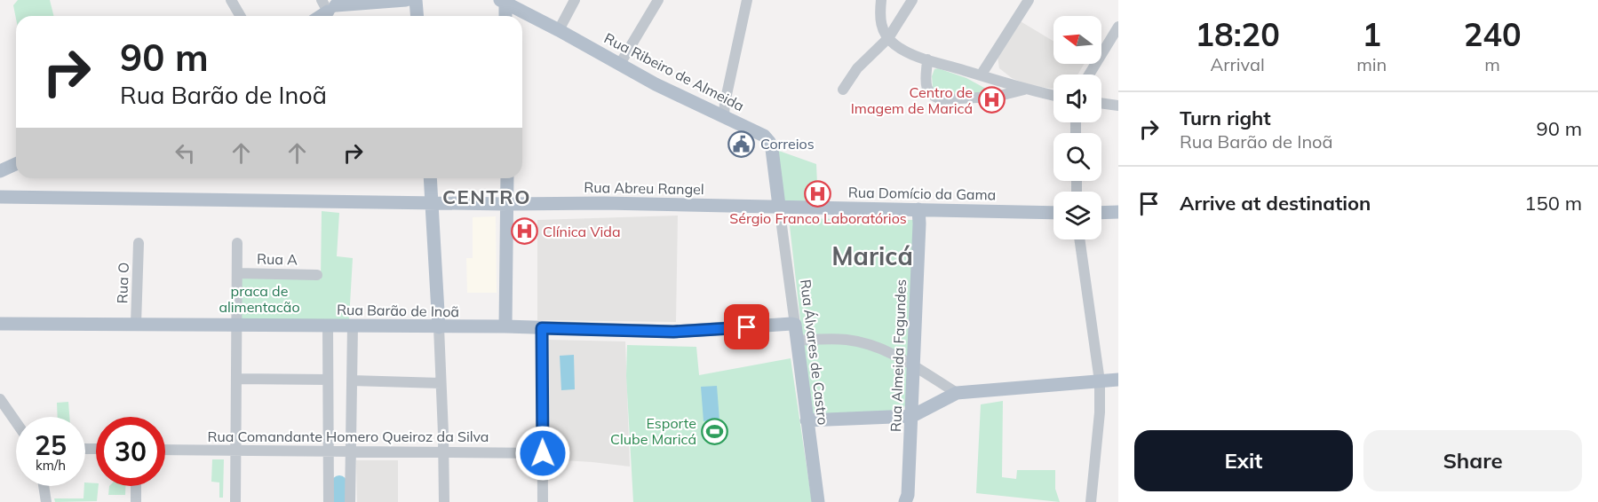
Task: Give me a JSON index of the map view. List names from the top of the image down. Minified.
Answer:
{"streets":{"main road":["Rua Ribeiro de Almeida","Rua Abreu Rangel","Rua Domício da Gama","Rua Barão de Inoã","Rua Álvares de Castro","Rua Almeida Fagundes"],"street":["Rua A","Rua O","Rua Comandante Homero Queiroz da Silva"]},"crossings":[["Rua Ribeiro de Almeida","Rua Abreu Rangel"],["Rua Ribeiro de Almeida","Rua Domício da Gama"],["Rua Ribeiro de Almeida","Rua Álvares de Castro"],["Rua Abreu Rangel","Rua Domício da Gama"],["Rua Abreu Rangel","Rua Álvares de Castro"],["Rua Domício da Gama","Rua Álvares de Castro"],["Rua Domício da Gama","Rua Almeida Fagundes"],["Rua O","Rua Barão de Inoã"],["Rua Barão de Inoã","Rua Álvares de Castro"]],"districts":["CENTRO","Maricá"],"parks":["praca de alimentacão"],"places":{"hospital":["Centro de Imagem de Maricá","Sérgio Franco Laboratórios","Clínica Vida"],"public building":["Correios"],"sports":["Esporte Clube Maricá"]},"north":"left","page":{"eta":["18:20","Arrival","1","min","240","m"],"turn":["90 m","Rua Barão de Inoã"],"list":[{"name":"Turn right","note":"Rua Barão de Inoã","value":"90 m"},{"name":"Arrive at destination","value":"150 m"}],"speed":"25 km/h","limit":"30","buttons":["Exit","Share"]}}
